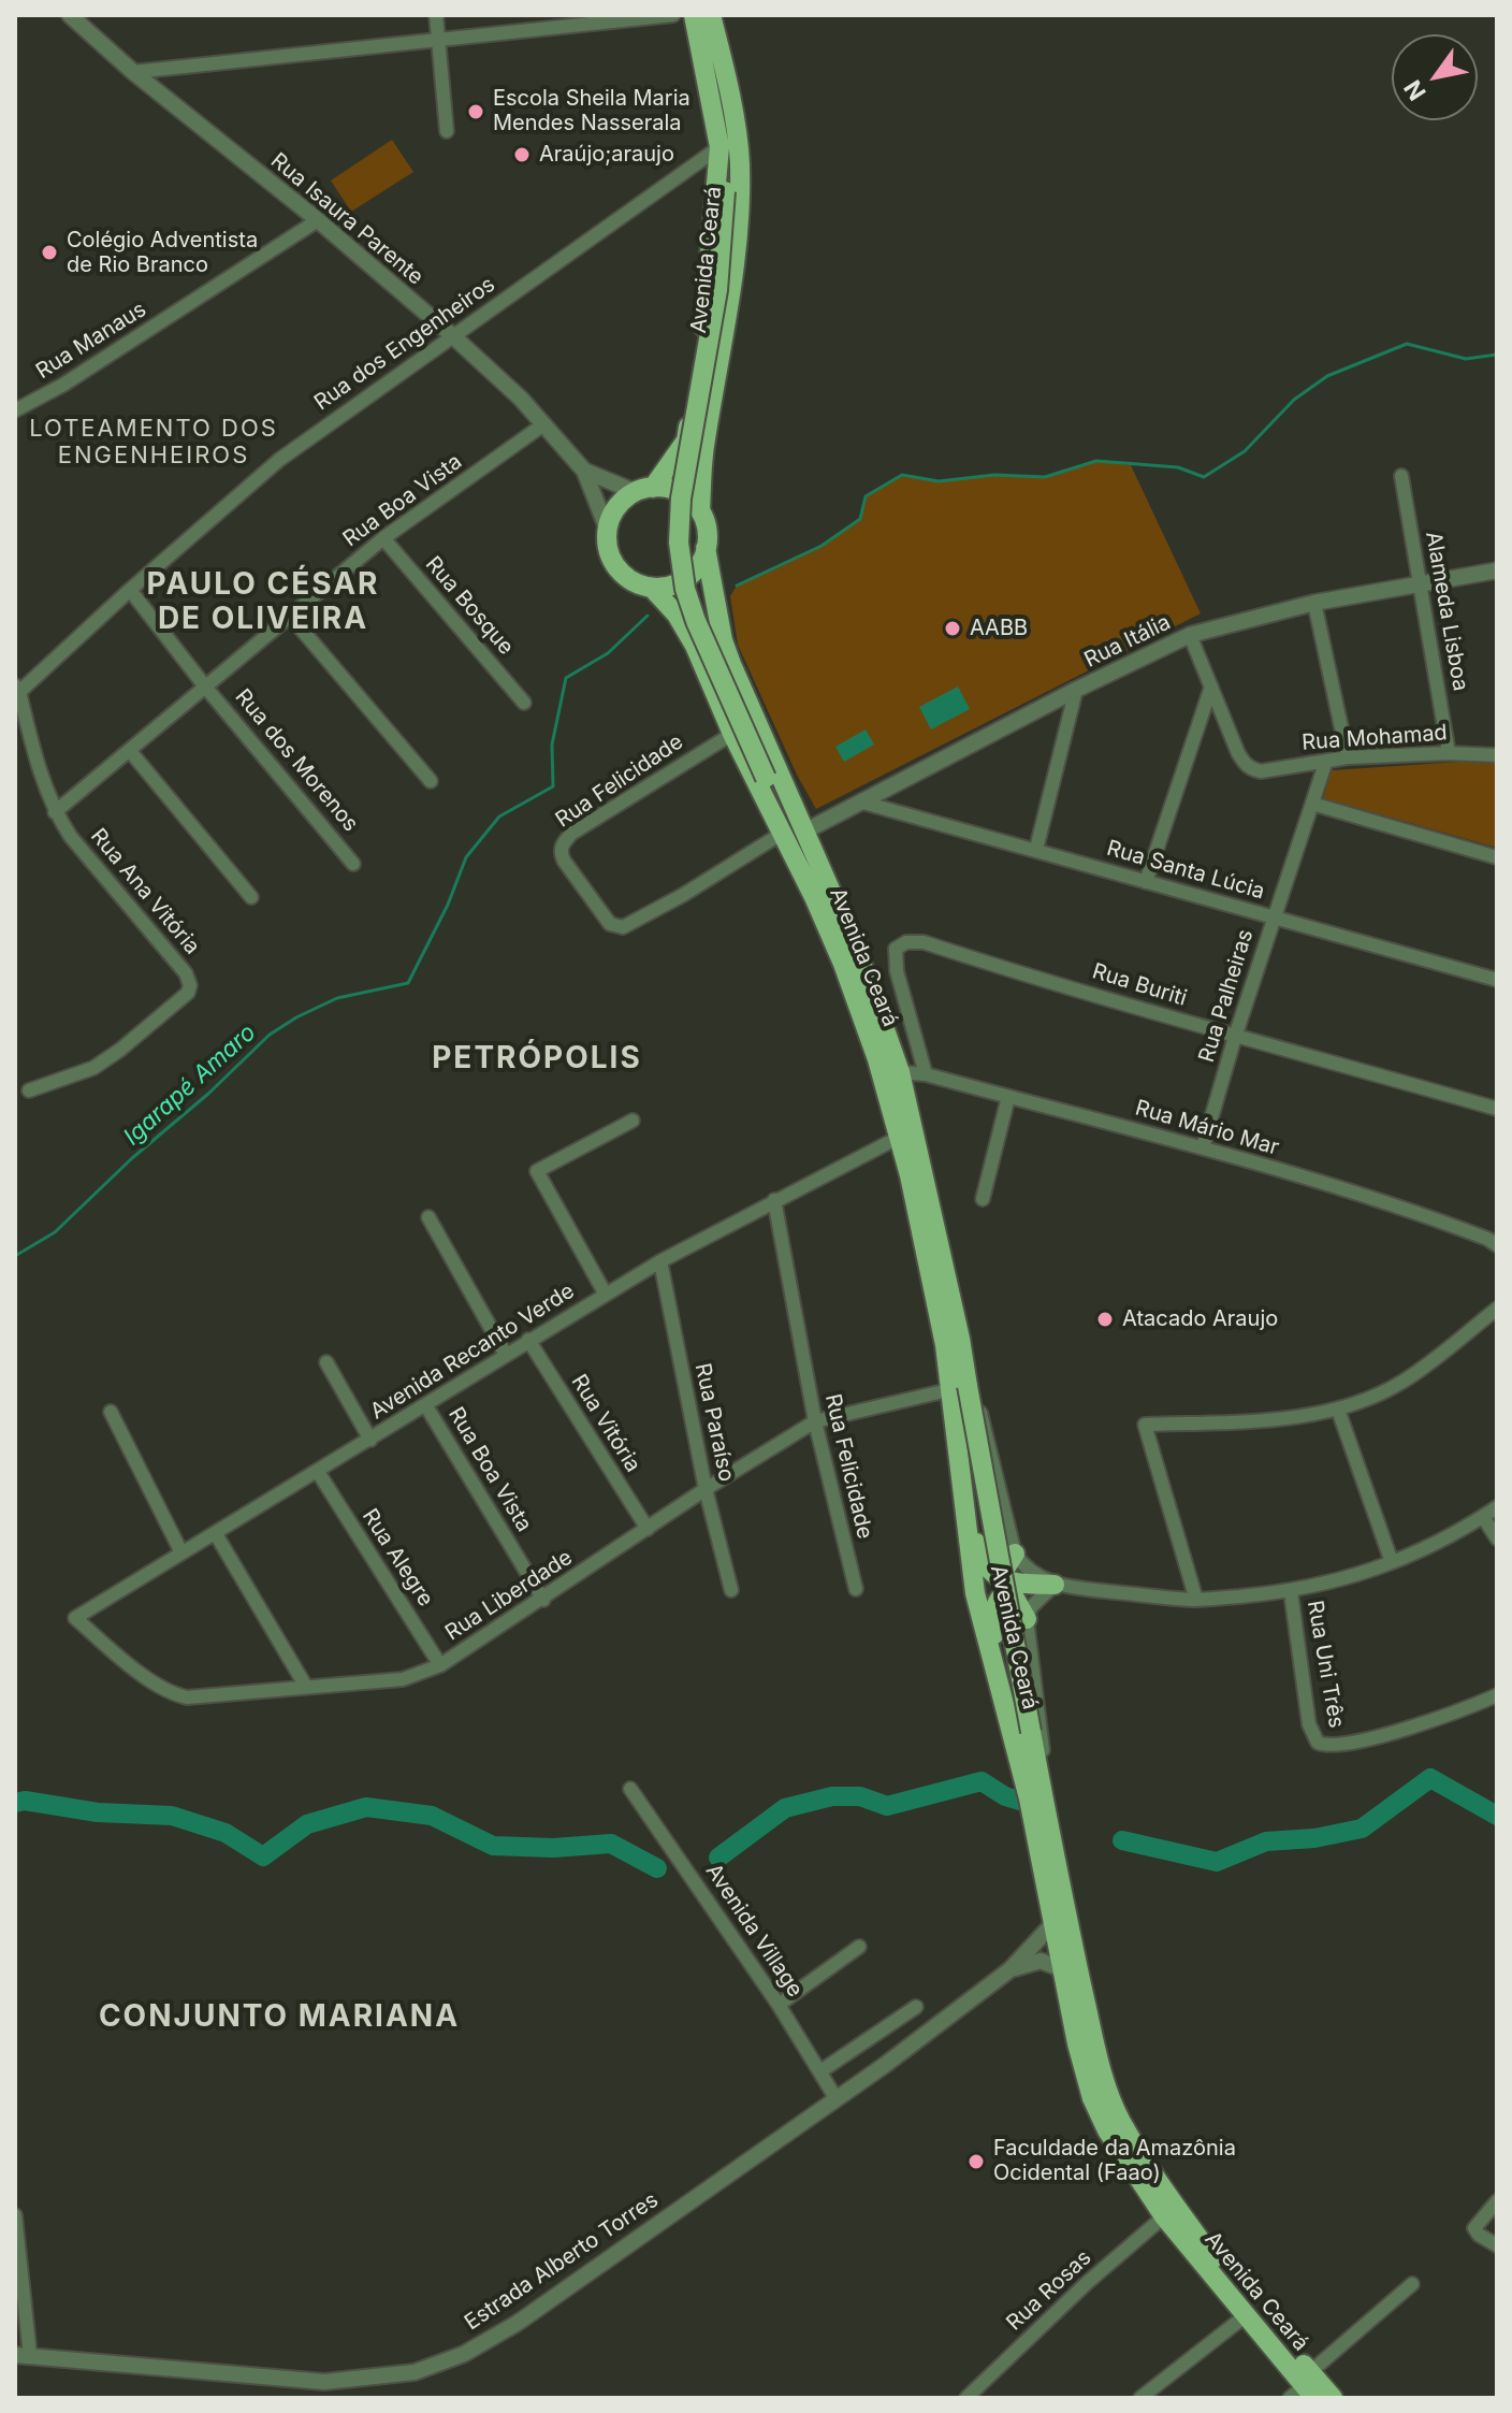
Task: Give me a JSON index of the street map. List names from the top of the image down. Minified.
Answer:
{"streets":{"main road":["Avenida Ceará"],"street":["Rua Isaura Parente","Rua Manaus","Rua dos Engenheiros","Rua Boa Vista","Rua Bosque","Alameda Lisboa","Rua Itália","Rua Mohamad","Rua dos Morenos","Rua Felicidade","Rua Santa Lúcia","Rua Ana Vitória","Rua Buriti","Rua Palheiras","Rua Mário Mar","Avenida Recanto Verde","Rua Paraíso","Rua Vitória","Rua Alegre","Rua Liberdade","Rua Uni Três","Avenida Village","Estrada Alberto Torres","Rua Rosas"]},"crossings":[["Rua Isaura Parente","Avenida Ceará"],["Rua Isaura Parente","Rua Manaus"],["Rua Isaura Parente","Rua dos Engenheiros"],["Rua Isaura Parente","Rua Boa Vista"],["Avenida Ceará","Rua dos Engenheiros"],["Avenida Ceará","Rua Itália"],["Avenida Ceará","Rua Felicidade"],["Avenida Ceará","Rua Mário Mar"],["Avenida Ceará","Avenida Recanto Verde"],["Avenida Ceará","Rua Liberdade"],["Avenida Ceará","Estrada Alberto Torres"],["Avenida Ceará","Rua Rosas"],["Rua dos Engenheiros","Rua dos Morenos"],["Rua dos Engenheiros","Rua Ana Vitória"],["Rua Boa Vista","Rua Bosque"],["Rua Boa Vista","Rua dos Morenos"],["Rua Boa Vista","Rua Ana Vitória"],["Rua Boa Vista","Avenida Recanto Verde"],["Rua Boa Vista","Rua Liberdade"],["Alameda Lisboa","Rua Itália"],["Alameda Lisboa","Rua Mohamad"],["Rua Itália","Rua Mohamad"],["Rua Itália","Rua Santa Lúcia"],["Rua Mohamad","Rua Palheiras"],["Rua Felicidade","Avenida Recanto Verde"],["Rua Felicidade","Rua Liberdade"],["Rua Santa Lúcia","Rua Palheiras"],["Rua Buriti","Rua Palheiras"],["Rua Buriti","Rua Mário Mar"],["Rua Palheiras","Rua Mário Mar"],["Avenida Recanto Verde","Rua Paraíso"],["Avenida Recanto Verde","Rua Vitória"],["Avenida Recanto Verde","Rua Alegre"],["Avenida Recanto Verde","Rua Liberdade"],["Rua Paraíso","Rua Liberdade"],["Rua Vitória","Rua Liberdade"],["Rua Alegre","Rua Liberdade"],["Avenida Village","Estrada Alberto Torres"]],"districts":["LOTEAMENTO DOS ENGENHEIROS","PAULO CÉSAR DE OLIVEIRA","PETRÓPOLIS","CONJUNTO MARIANA"],"water":["Igarapé Amaro"],"places":["Escola Sheila Maria Mendes Nasserala","Araújo;araujo","Colégio Adventista de Rio Branco","AABB","Atacado Araujo","Faculdade da Amazônia Ocidental (Faao)"],"north":"bottom left"}
